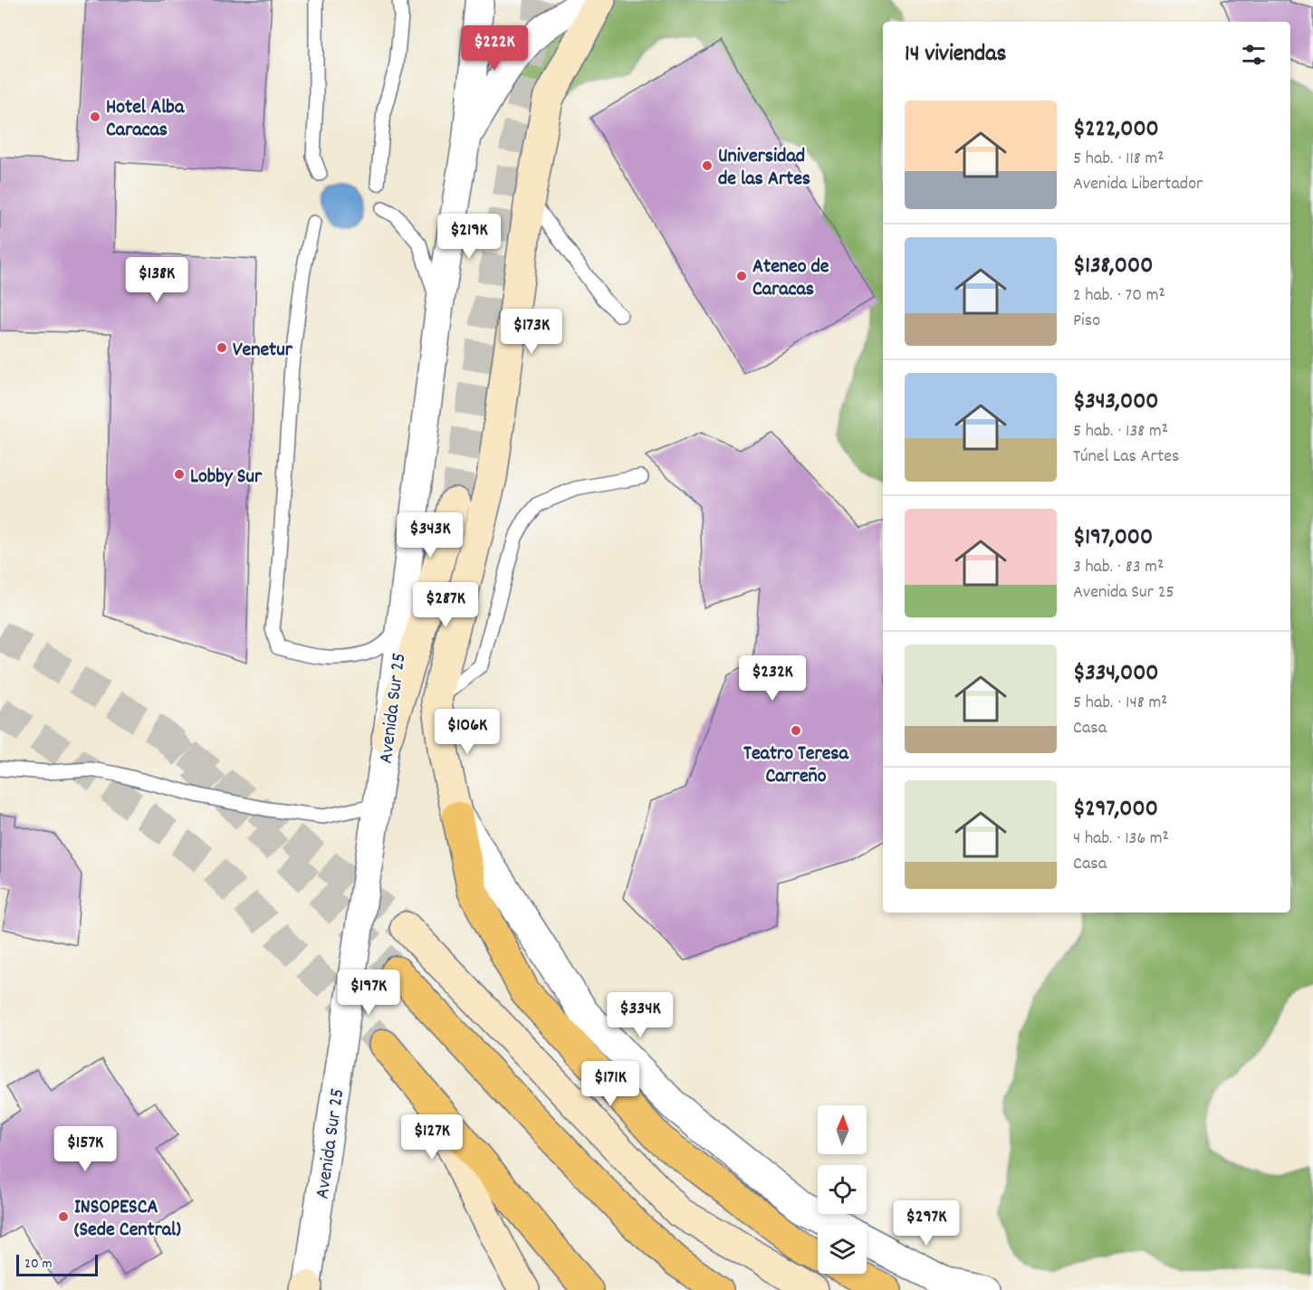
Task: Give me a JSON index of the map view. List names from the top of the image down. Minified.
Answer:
{"streets":{"street":["Avenida Sur 25"]},"places":["Hotel Alba Caracas","Universidad de las Artes","Ateneo de Caracas","Venetur","Lobby Sur","Teatro Teresa Carreño","INSOPESCA (Sede Central)"],"scale_bar":"20 m","north":"top","page":{"heading":"14 viviendas","price":["$222K","$219K","$138K","$173K","$343K","$287K","$232K","$106K","$197K","$334K","$171K","$127K","$157K","$297K"],"list":[{"name":"$222,000","note":"5 hab. · 118 m² · Avenida Libertador"},{"name":"$138,000","note":"2 hab. · 70 m² · Piso"},{"name":"$343,000","note":"5 hab. · 138 m² · Túnel Las Artes"},{"name":"$197,000","note":"3 hab. · 83 m² · Avenida Sur 25"},{"name":"$334,000","note":"5 hab. · 148 m² · Casa"},{"name":"$297,000","note":"4 hab. · 136 m² · Casa"}],"scale":"20 m"}}
